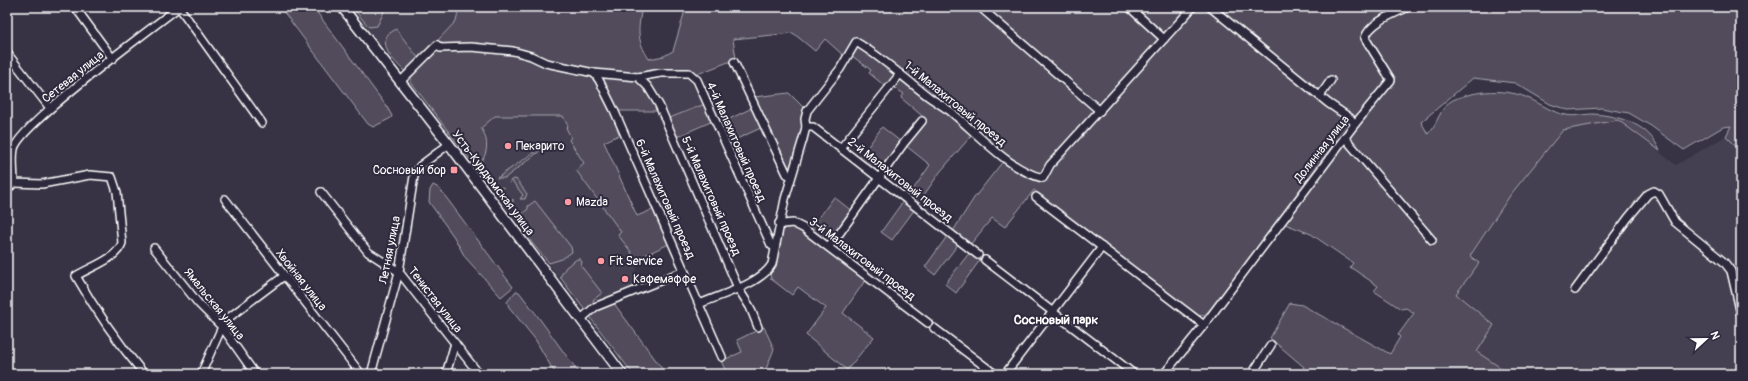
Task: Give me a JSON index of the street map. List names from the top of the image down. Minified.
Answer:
{"streets":{"main road":["Усть-Курдюмская улица"],"street":["Сетевая улица","1-й Малахитовый проезд","4-й Малахитовый проезд","Долинная улица","2-й Малахитовый проезд","5-й Малахитовый проезд","6-й Малахитовый проезд","Летняя улица","3-й Малахитовый проезд","Хвойная улица","Тенистая улица","Ямальская улица"]},"crossings":[["1-й Малахитовый проезд","2-й Малахитовый проезд"],["4-й Малахитовый проезд","Усть-Курдюмская улица"],["4-й Малахитовый проезд","5-й Малахитовый проезд"],["4-й Малахитовый проезд","6-й Малахитовый проезд"],["Усть-Курдюмская улица","Летняя улица"],["Летняя улица","Тенистая улица"]],"districts":["Сосновый парк"],"places":{"other":["Пекарито","Mazda","Fit Service","Кафемаффе"],"transit":["Сосновый бор"]},"north":"right"}
